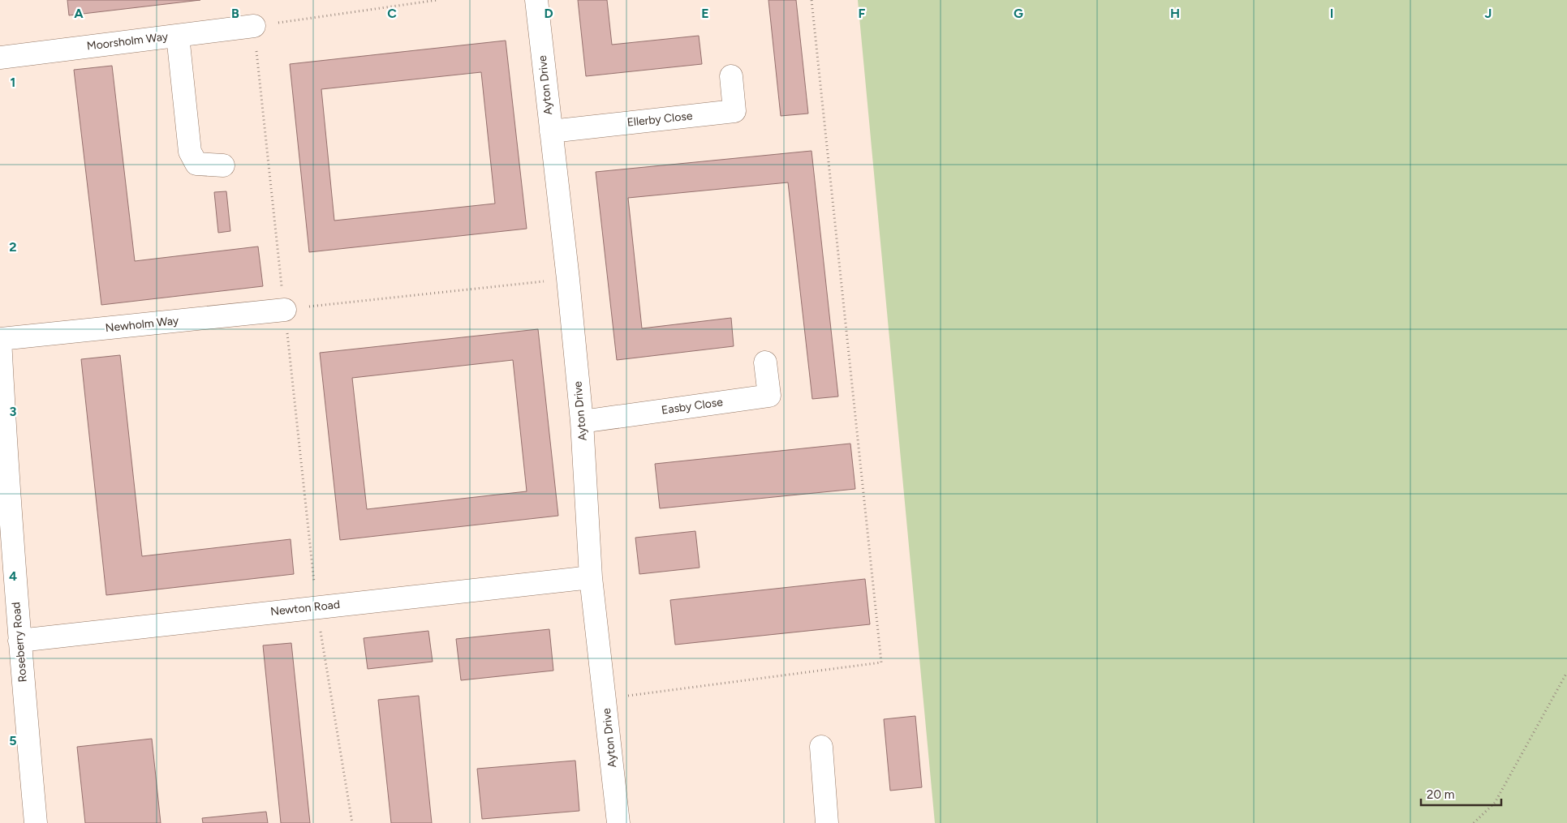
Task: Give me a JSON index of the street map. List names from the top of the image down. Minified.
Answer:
{"streets":{"street":["Moorsholm Way","Ayton Drive","Ellerby Close","Newholm Way","Easby Close","Newton Road","Roseberry Road"]},"crossings":[["Ayton Drive","Ellerby Close"],["Ayton Drive","Easby Close"],["Ayton Drive","Newton Road"],["Newholm Way","Roseberry Road"],["Newton Road","Roseberry Road"]],"scale_bar":"20 m","grid":{"columns":["A","B","C","D","E","F","G","H","I","J"],"rows":["1","2","3","4","5"]}}
